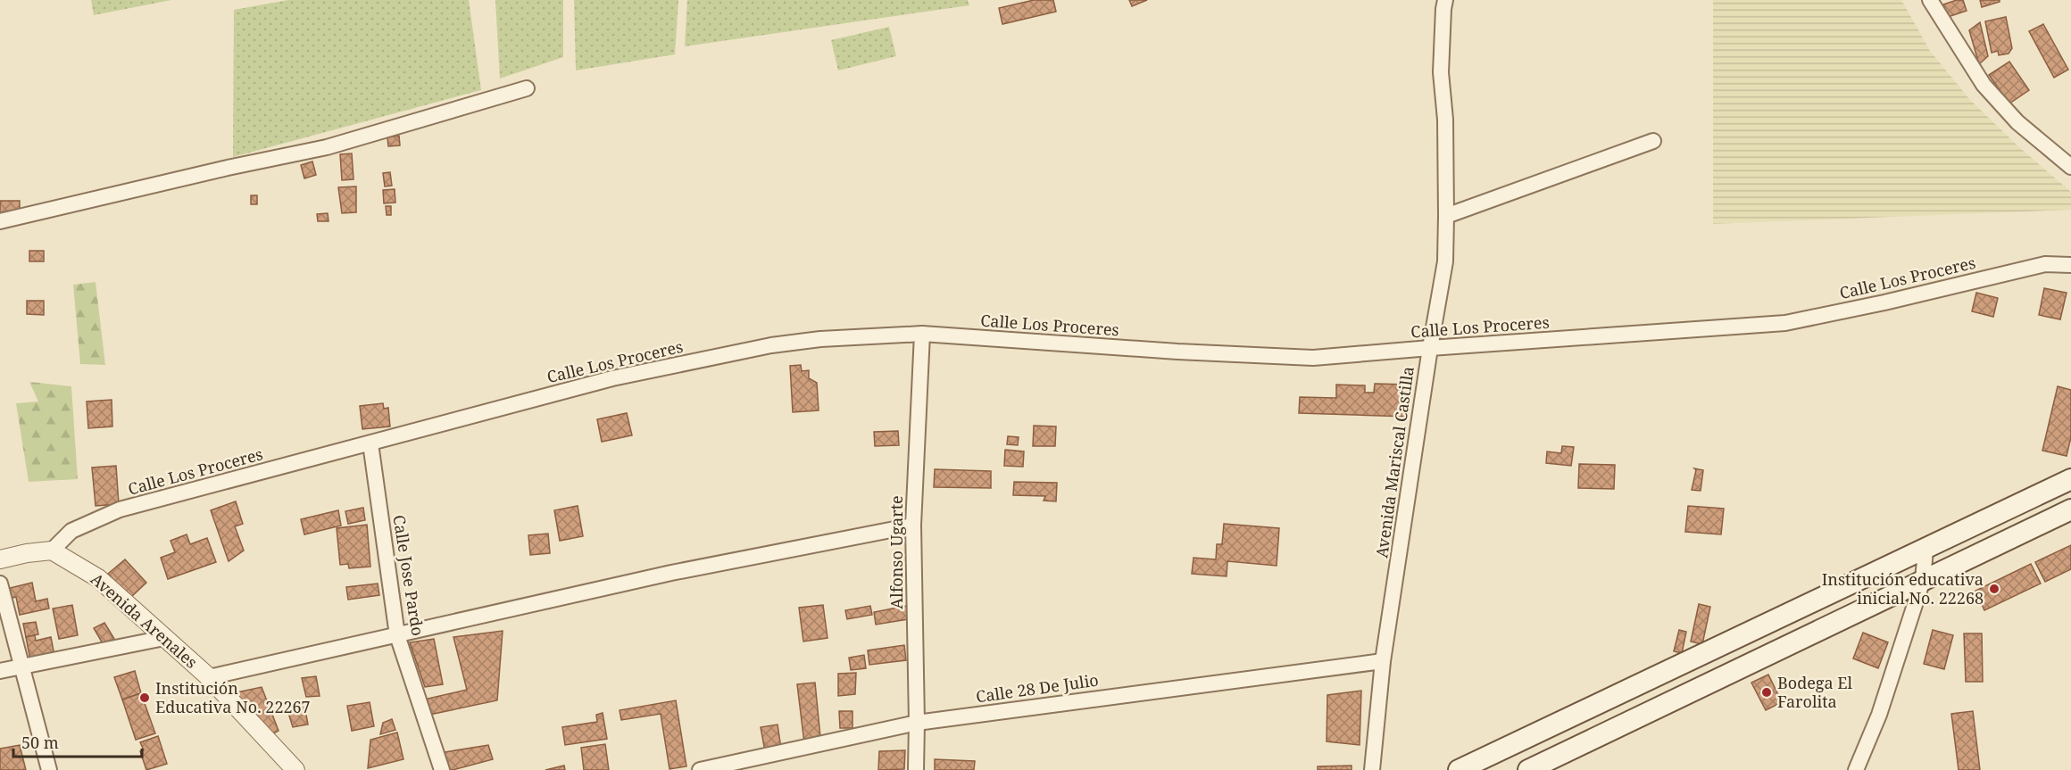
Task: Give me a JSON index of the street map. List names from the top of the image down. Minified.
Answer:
{"streets":{"street":["Calle Los Proceres","Avenida Mariscal Castilla","Alfonso Ugarte","Calle Jose Pardo","Avenida Arenales","Calle 28 De Julio"]},"crossings":[["Calle Los Proceres","Avenida Mariscal Castilla"],["Calle Los Proceres","Alfonso Ugarte"],["Calle Los Proceres","Calle Jose Pardo"],["Calle Los Proceres","Avenida Arenales"],["Avenida Mariscal Castilla","Calle 28 De Julio"],["Alfonso Ugarte","Calle 28 De Julio"]],"places":["Institución educativa inicial No. 22268","Bodega El Farolita","Institución Educativa No. 22267"],"scale_bar":"50 m"}
